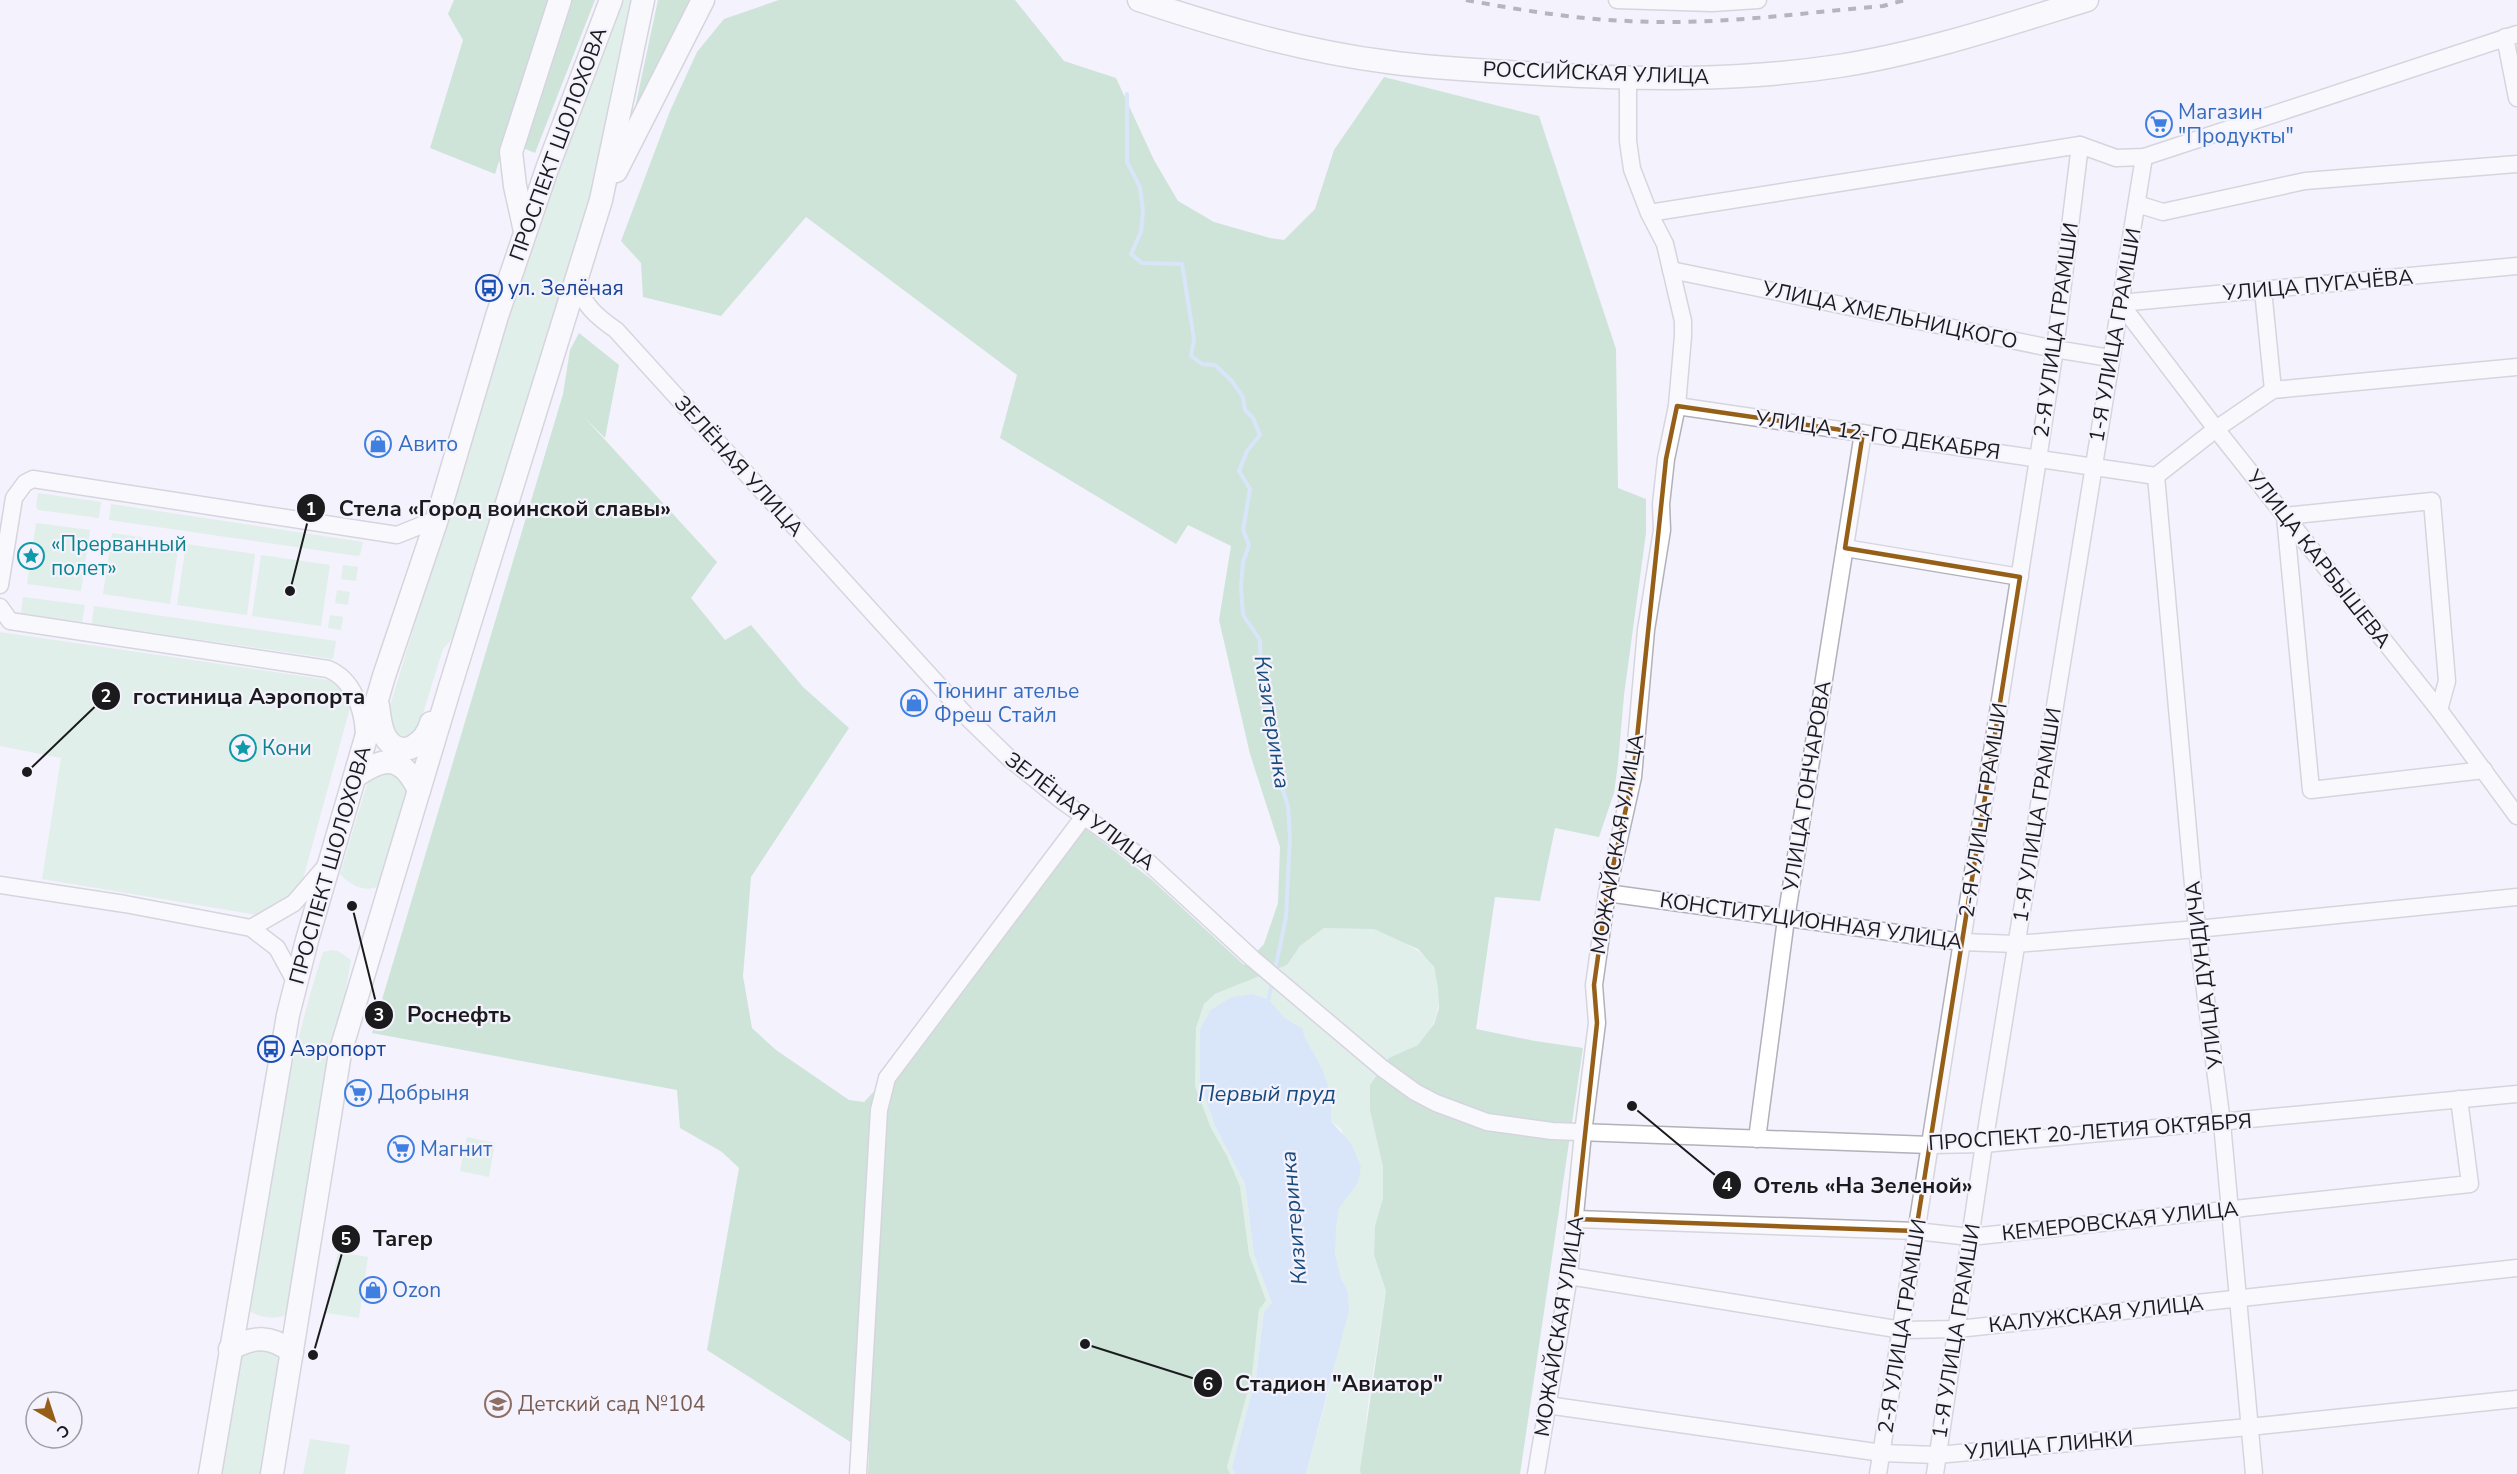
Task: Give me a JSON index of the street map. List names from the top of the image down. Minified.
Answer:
{"streets":{"main road":["РОССИЙСКАЯ УЛИЦА","ПРОСПЕКТ ШОЛОХОВА"],"street":["УЛИЦА ПУГАЧЁВА","УЛИЦА ХМЕЛЬНИЦКОГО","2-Я УЛИЦА ГРАМШИ","1-Я УЛИЦА ГРАМШИ","УЛИЦА 12-ГО ДЕКАБРЯ","ЗЕЛЁНАЯ УЛИЦА","УЛИЦА КАРБЫШЕВА","УЛИЦА ГОНЧАРОВА","МОЖАЙСКАЯ УЛИЦА","КОНСТИТУЦИОННАЯ УЛИЦА","УЛИЦА ДУНДИЧА","ПРОСПЕКТ 20-ЛЕТИЯ ОКТЯБРЯ","КЕМЕРОВСКАЯ УЛИЦА","КАЛУЖСКАЯ УЛИЦА","УЛИЦА ГЛИНКИ"]},"crossings":[["РОССИЙСКАЯ УЛИЦА","МОЖАЙСКАЯ УЛИЦА"],["ПРОСПЕКТ ШОЛОХОВА","ЗЕЛЁНАЯ УЛИЦА"],["УЛИЦА ПУГАЧЁВА","1-Я УЛИЦА ГРАМШИ"],["УЛИЦА ПУГАЧЁВА","УЛИЦА КАРБЫШЕВА"],["УЛИЦА ХМЕЛЬНИЦКОГО","2-Я УЛИЦА ГРАМШИ"],["УЛИЦА ХМЕЛЬНИЦКОГО","1-Я УЛИЦА ГРАМШИ"],["УЛИЦА ХМЕЛЬНИЦКОГО","МОЖАЙСКАЯ УЛИЦА"],["2-Я УЛИЦА ГРАМШИ","УЛИЦА 12-ГО ДЕКАБРЯ"],["2-Я УЛИЦА ГРАМШИ","КОНСТИТУЦИОННАЯ УЛИЦА"],["2-Я УЛИЦА ГРАМШИ","ПРОСПЕКТ 20-ЛЕТИЯ ОКТЯБРЯ"],["2-Я УЛИЦА ГРАМШИ","КЕМЕРОВСКАЯ УЛИЦА"],["2-Я УЛИЦА ГРАМШИ","КАЛУЖСКАЯ УЛИЦА"],["2-Я УЛИЦА ГРАМШИ","УЛИЦА ГЛИНКИ"],["1-Я УЛИЦА ГРАМШИ","УЛИЦА 12-ГО ДЕКАБРЯ"],["1-Я УЛИЦА ГРАМШИ","УЛИЦА КАРБЫШЕВА"],["1-Я УЛИЦА ГРАМШИ","КОНСТИТУЦИОННАЯ УЛИЦА"],["1-Я УЛИЦА ГРАМШИ","ПРОСПЕКТ 20-ЛЕТИЯ ОКТЯБРЯ"],["1-Я УЛИЦА ГРАМШИ","КЕМЕРОВСКАЯ УЛИЦА"],["1-Я УЛИЦА ГРАМШИ","КАЛУЖСКАЯ УЛИЦА"],["1-Я УЛИЦА ГРАМШИ","УЛИЦА ГЛИНКИ"],["УЛИЦА 12-ГО ДЕКАБРЯ","УЛИЦА ГОНЧАРОВА"],["УЛИЦА 12-ГО ДЕКАБРЯ","МОЖАЙСКАЯ УЛИЦА"],["УЛИЦА 12-ГО ДЕКАБРЯ","УЛИЦА ДУНДИЧА"],["ЗЕЛЁНАЯ УЛИЦА","МОЖАЙСКАЯ УЛИЦА"],["ЗЕЛЁНАЯ УЛИЦА","ПРОСПЕКТ 20-ЛЕТИЯ ОКТЯБРЯ"],["УЛИЦА ГОНЧАРОВА","КОНСТИТУЦИОННАЯ УЛИЦА"],["УЛИЦА ГОНЧАРОВА","ПРОСПЕКТ 20-ЛЕТИЯ ОКТЯБРЯ"],["МОЖАЙСКАЯ УЛИЦА","КОНСТИТУЦИОННАЯ УЛИЦА"],["МОЖАЙСКАЯ УЛИЦА","ПРОСПЕКТ 20-ЛЕТИЯ ОКТЯБРЯ"],["МОЖАЙСКАЯ УЛИЦА","КЕМЕРОВСКАЯ УЛИЦА"],["МОЖАЙСКАЯ УЛИЦА","КАЛУЖСКАЯ УЛИЦА"],["МОЖАЙСКАЯ УЛИЦА","УЛИЦА ГЛИНКИ"],["КОНСТИТУЦИОННАЯ УЛИЦА","УЛИЦА ДУНДИЧА"],["УЛИЦА ДУНДИЧА","ПРОСПЕКТ 20-ЛЕТИЯ ОКТЯБРЯ"],["УЛИЦА ДУНДИЧА","КЕМЕРОВСКАЯ УЛИЦА"],["УЛИЦА ДУНДИЧА","КАЛУЖСКАЯ УЛИЦА"],["УЛИЦА ДУНДИЧА","УЛИЦА ГЛИНКИ"],["ПРОСПЕКТ 20-ЛЕТИЯ ОКТЯБРЯ","КЕМЕРОВСКАЯ УЛИЦА"]],"water":["Кизитеринка","Первый пруд"],"places":{"supermarket":["Магазин \"Продукты\"","Добрыня","Магнит"],"bus stop":["ул. Зелёная","Аэропорт"],"shop":["Авито","Тюнинг ателье Фреш Стайл","Ozon"],"place":["«Пpepвaнный пoлeт»","Кони"],"other":["Стела «Город воинской славы»","гостиница Аэропорта","Роснефть","Отель «На Зеленой»","Стадион \"Авиатор\"","Тагер"],"school or university":["Детский сад №104"]},"north":"bottom right"}
